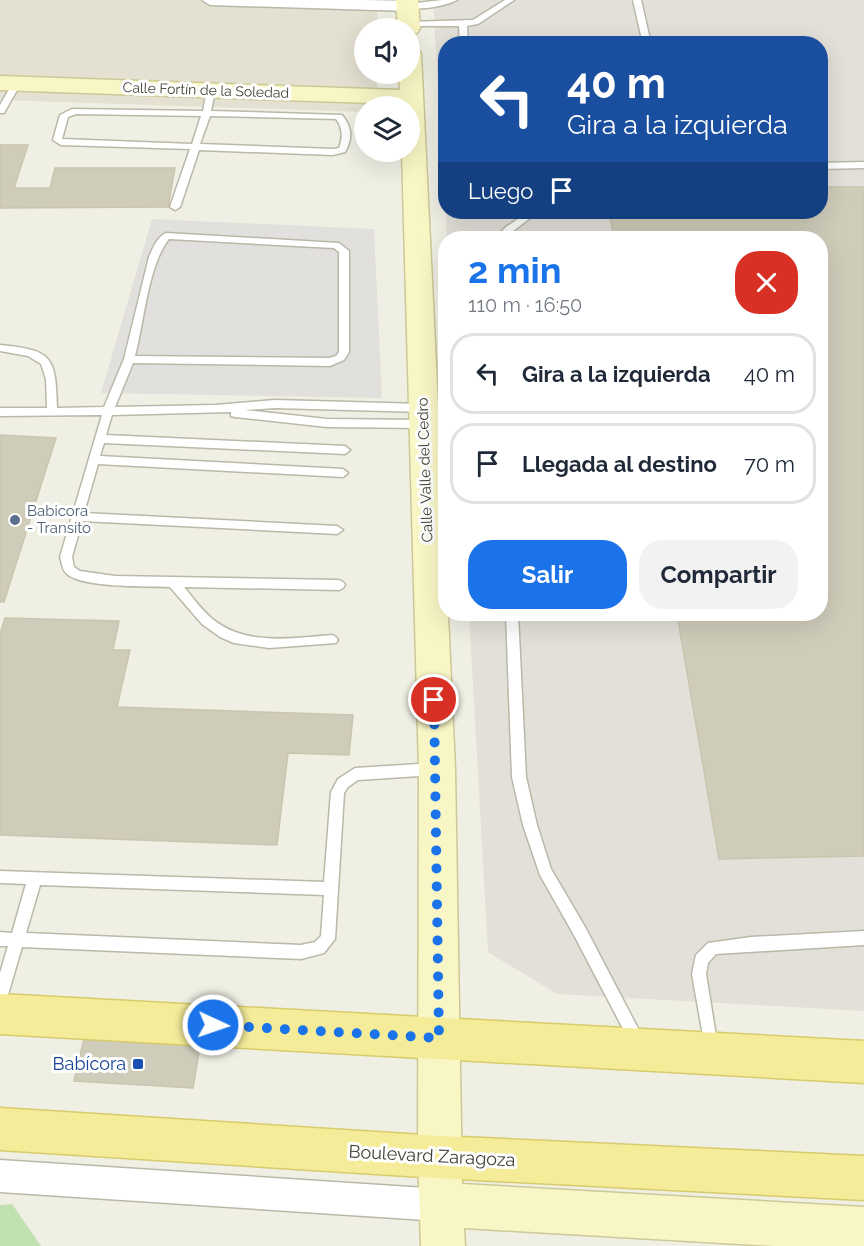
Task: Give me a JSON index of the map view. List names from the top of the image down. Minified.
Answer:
{"streets":{"main road":["Boulevard Zaragoza"],"street":["Calle Fortín de la Soledad","Calle Valle del Cedro"]},"crossings":[["Calle Valle del Cedro","Boulevard Zaragoza"]],"places":{"other":["Babicora - Transito"],"transit":["Babícora"]},"page":{"turn":["40 m","Gira a la izquierda"],"then":"Luego","heading":["2 min","110 m · 16:50"],"list":[{"name":"Gira a la izquierda","value":"40 m"},{"name":"Llegada al destino","value":"70 m"}],"buttons":["Salir","Compartir"]}}
